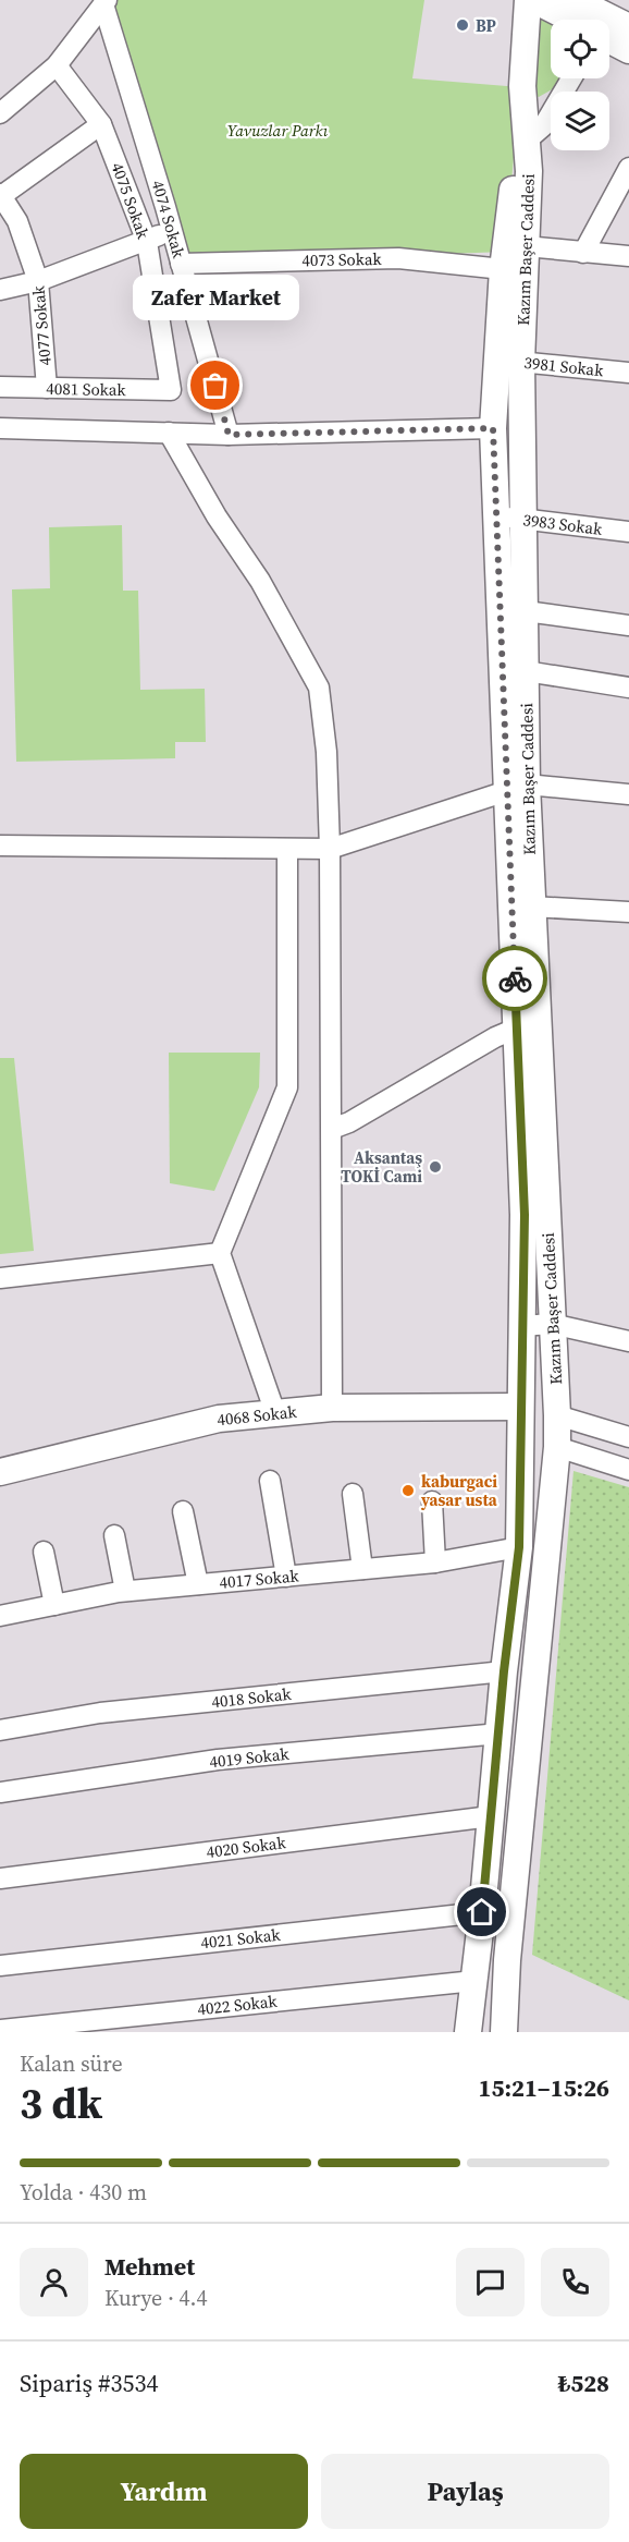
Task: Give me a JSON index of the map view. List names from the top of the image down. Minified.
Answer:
{"streets":{"main road":["Kazım Başer Caddesi","4068 Sokak"],"street":["4075 Sokak","4074 Sokak","4073 Sokak","4077 Sokak","3981 Sokak","4081 Sokak","3983 Sokak","4017 Sokak","4018 Sokak","4019 Sokak","4020 Sokak","4021 Sokak","4022 Sokak"]},"crossings":[["4075 Sokak","4081 Sokak"],["4074 Sokak","4073 Sokak"],["Kazım Başer Caddesi","4073 Sokak"],["Kazım Başer Caddesi","3981 Sokak"],["Kazım Başer Caddesi","3983 Sokak"],["Kazım Başer Caddesi","4068 Sokak"],["Kazım Başer Caddesi","4017 Sokak"],["Kazım Başer Caddesi","4018 Sokak"],["Kazım Başer Caddesi","4019 Sokak"],["Kazım Başer Caddesi","4020 Sokak"],["Kazım Başer Caddesi","4021 Sokak"],["Kazım Başer Caddesi","4022 Sokak"],["4077 Sokak","4081 Sokak"]],"parks":["Yavuzlar Parkı"],"places":["BP","Zafer Market","Aksantaş TOKİ Cami","kaburgaci yasar usta"],"page":{"bubble":"Zafer Market","heading":["3 dk","Kalan süre","15:21–15:26"],"panel":["Mehmet","Kurye · 4.4","Sipariş #3534","₺528"],"bar":"Yolda · 430 m","buttons":["Yardım","Paylaş"]}}
